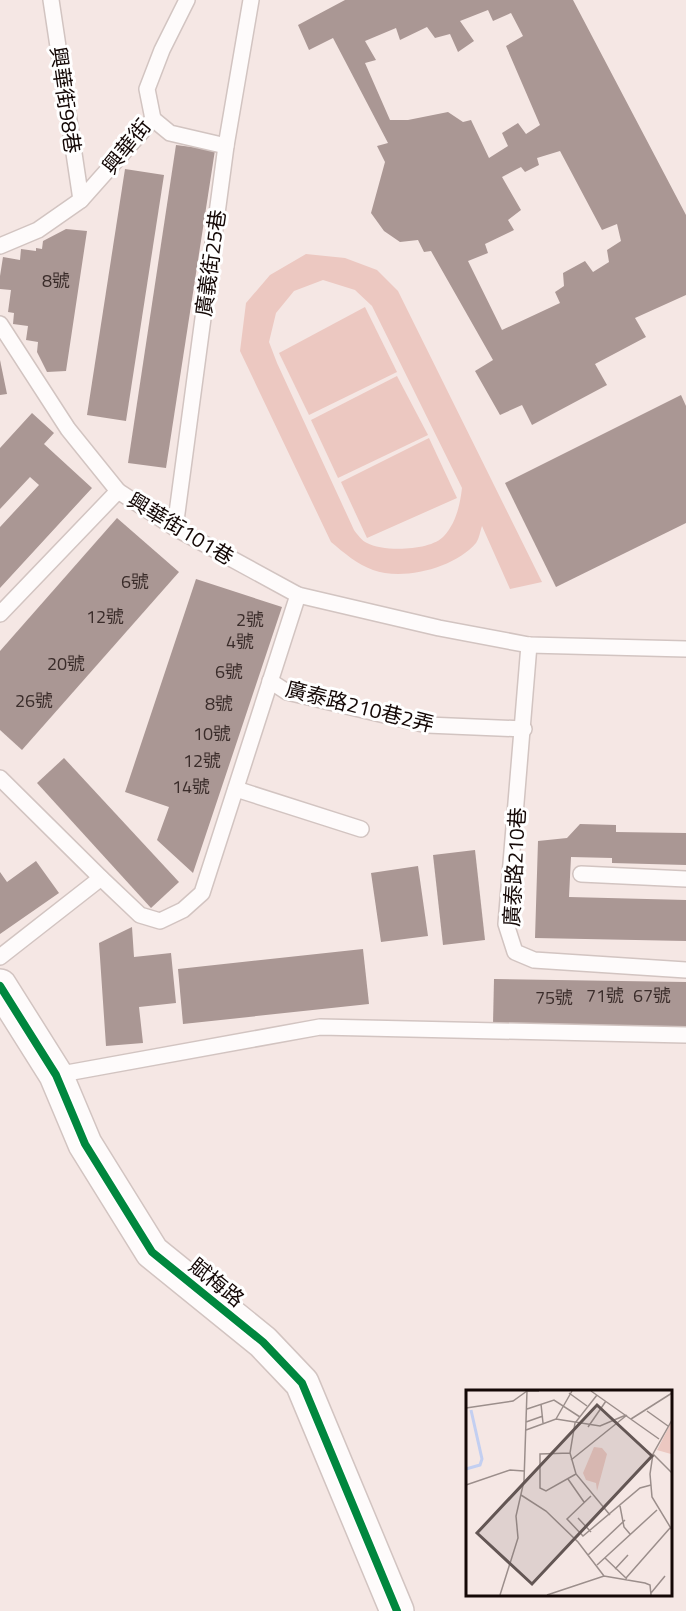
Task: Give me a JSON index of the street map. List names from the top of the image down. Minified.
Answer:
{"streets":{"street":["賦梅路"],"lane":["興華街98巷","興華街","廣義街25巷","興華街101巷","廣泰路210巷2弄","廣泰路210巷"]},"crossings":[["興華街98巷","興華街"],["廣義街25巷","興華街101巷"],["興華街101巷","廣泰路210巷"],["廣泰路210巷2弄","廣泰路210巷"]],"house_numbers":["8號","6號","12號","2號","4號","20號","6號","26號","8號","10號","12號","14號","71號","67號","75號"]}
